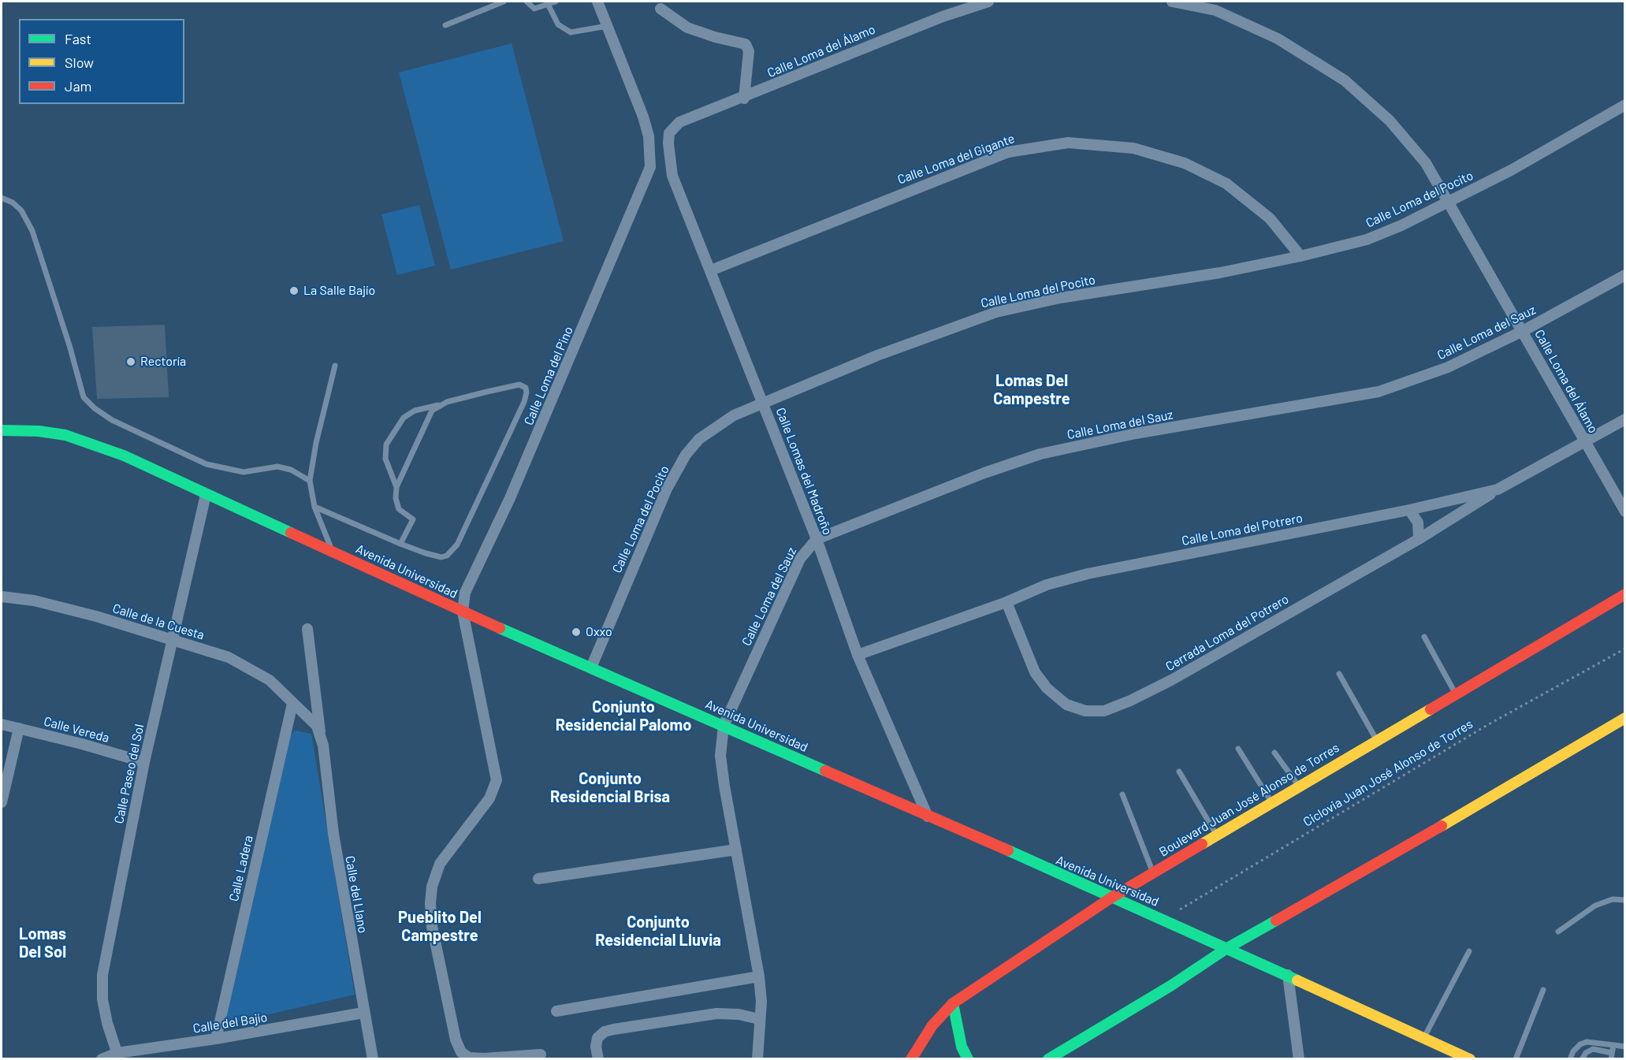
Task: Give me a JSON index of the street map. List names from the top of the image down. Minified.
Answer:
{"streets":{"street":["Calle Loma del Álamo","Calle Loma del Gigante","Calle Loma del Pocito","Calle Loma del Sauz","Calle Loma del Pino","Calle Lomas del Madroño","Calle Loma del Potrero","Avenida Universidad","Calle de la Cuesta","Cerrada Loma del Potrero","Calle Vereda","Calle Paseo del Sol","Boulevard Juan José Alonso de Torres","Calle Ladera","Calle del Llano","Calle del Bajío"],"path":["Ciclovia Juan José Alonso de Torres"]},"crossings":[["Calle Loma del Álamo","Calle Loma del Pocito"],["Calle Loma del Álamo","Calle Loma del Sauz"],["Calle Loma del Álamo","Calle Lomas del Madroño"],["Calle Loma del Álamo","Calle Loma del Potrero"],["Calle Loma del Gigante","Calle Loma del Pocito"],["Calle Loma del Gigante","Calle Lomas del Madroño"],["Calle Loma del Pocito","Calle Lomas del Madroño"],["Calle Loma del Pocito","Avenida Universidad"],["Calle Loma del Sauz","Calle Lomas del Madroño"],["Calle Loma del Sauz","Avenida Universidad"],["Calle Loma del Pino","Avenida Universidad"],["Calle Lomas del Madroño","Calle Loma del Potrero"],["Calle Lomas del Madroño","Avenida Universidad"],["Calle Loma del Potrero","Cerrada Loma del Potrero"],["Avenida Universidad","Ciclovia Juan José Alonso de Torres"],["Avenida Universidad","Calle Paseo del Sol"],["Avenida Universidad","Boulevard Juan José Alonso de Torres"],["Calle de la Cuesta","Calle Paseo del Sol"],["Calle de la Cuesta","Calle Ladera"],["Calle Vereda","Calle Paseo del Sol"],["Calle Paseo del Sol","Calle del Bajío"],["Calle Ladera","Calle del Bajío"],["Calle del Llano","Calle del Bajío"]],"districts":["Lomas Del Campestre","Conjunto Residencial Palomo","Conjunto Residencial Brisa","Pueblito Del Campestre","Conjunto Residencial Lluvia","Lomas Del Sol"],"places":["La Salle Bajío","Rectoría","Oxxo"],"legend":["Fast","Slow","Jam"]}
